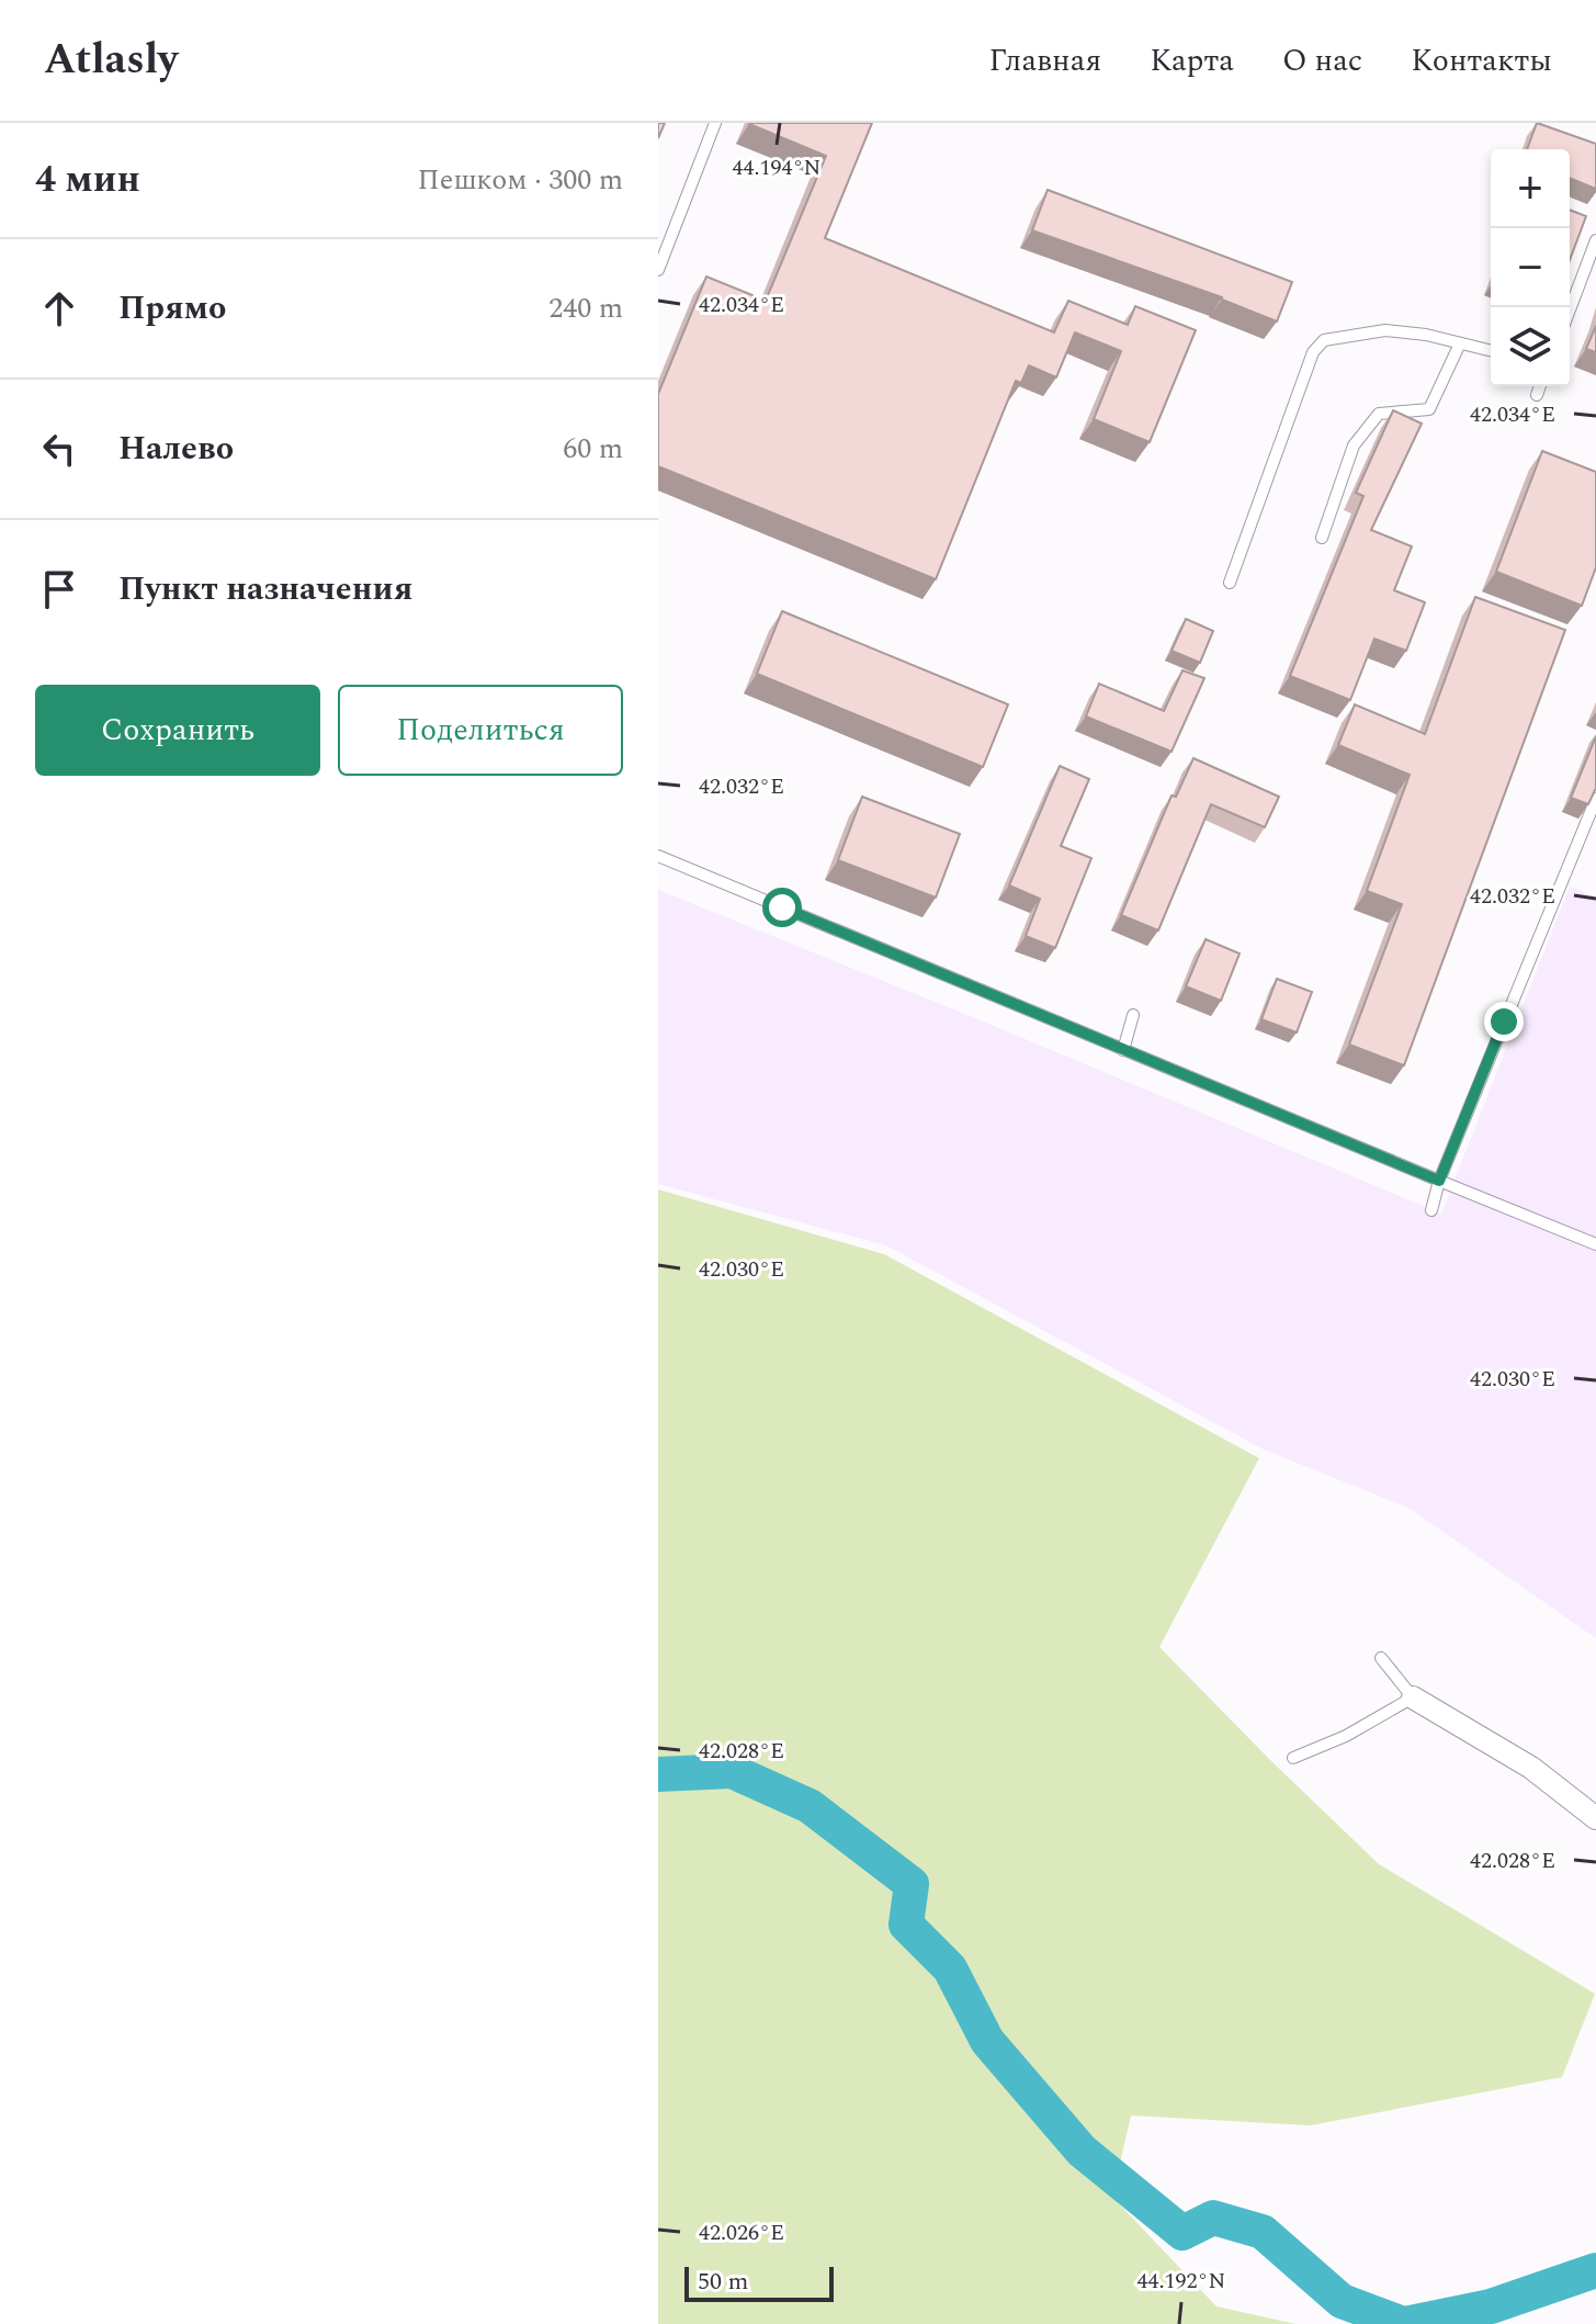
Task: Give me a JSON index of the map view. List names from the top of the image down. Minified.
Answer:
{"scale_bar":"50 m","page":{"header":"Atlasly","nav":["Главная","Карта","О нас","Контакты"],"heading":["4 мин","Пешком · 300 m"],"map_buttons":["+","−"],"list":[["Прямо","240 m"],["Налево","60 m"],"Пункт назначения"],"buttons":["Сохранить","Поделиться"],"scale":"50 m"},"coordinates":["44.194°N","42.034°E","42.032°E","42.030°E","42.028°E","42.026°E","44.192°N"]}
